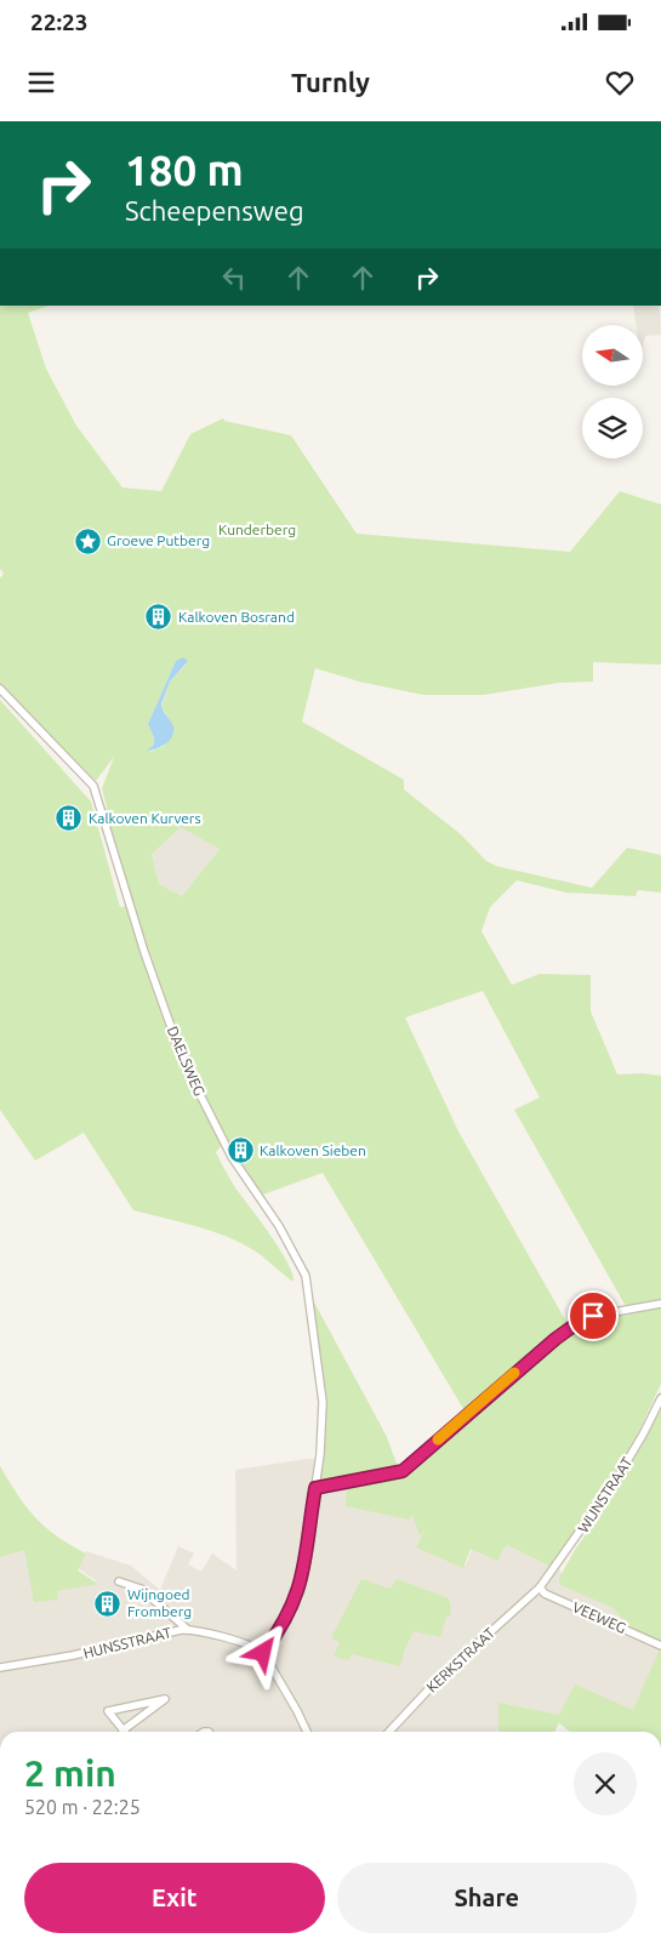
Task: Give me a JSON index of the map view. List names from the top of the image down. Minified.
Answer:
{"streets":{"street":["DAELSWEG","WIJNSTRAAT","VEEWEG","HUNSSTRAAT","KERKSTRAAT"]},"crossings":[["DAELSWEG","HUNSSTRAAT"],["WIJNSTRAAT","VEEWEG"],["WIJNSTRAAT","KERKSTRAAT"],["VEEWEG","KERKSTRAAT"]],"parks":["Kunderberg"],"places":{"place":["Groeve Putberg"],"building":["Kalkoven Bosrand","Kalkoven Kurvers","Kalkoven Sieben","Wijngoed Fromberg"]},"north":"left","page":{"status":"22:23","header":"Turnly","turn":["180 m","Scheepensweg"],"heading":["2 min","520 m · 22:25"],"buttons":["Exit","Share"]}}
